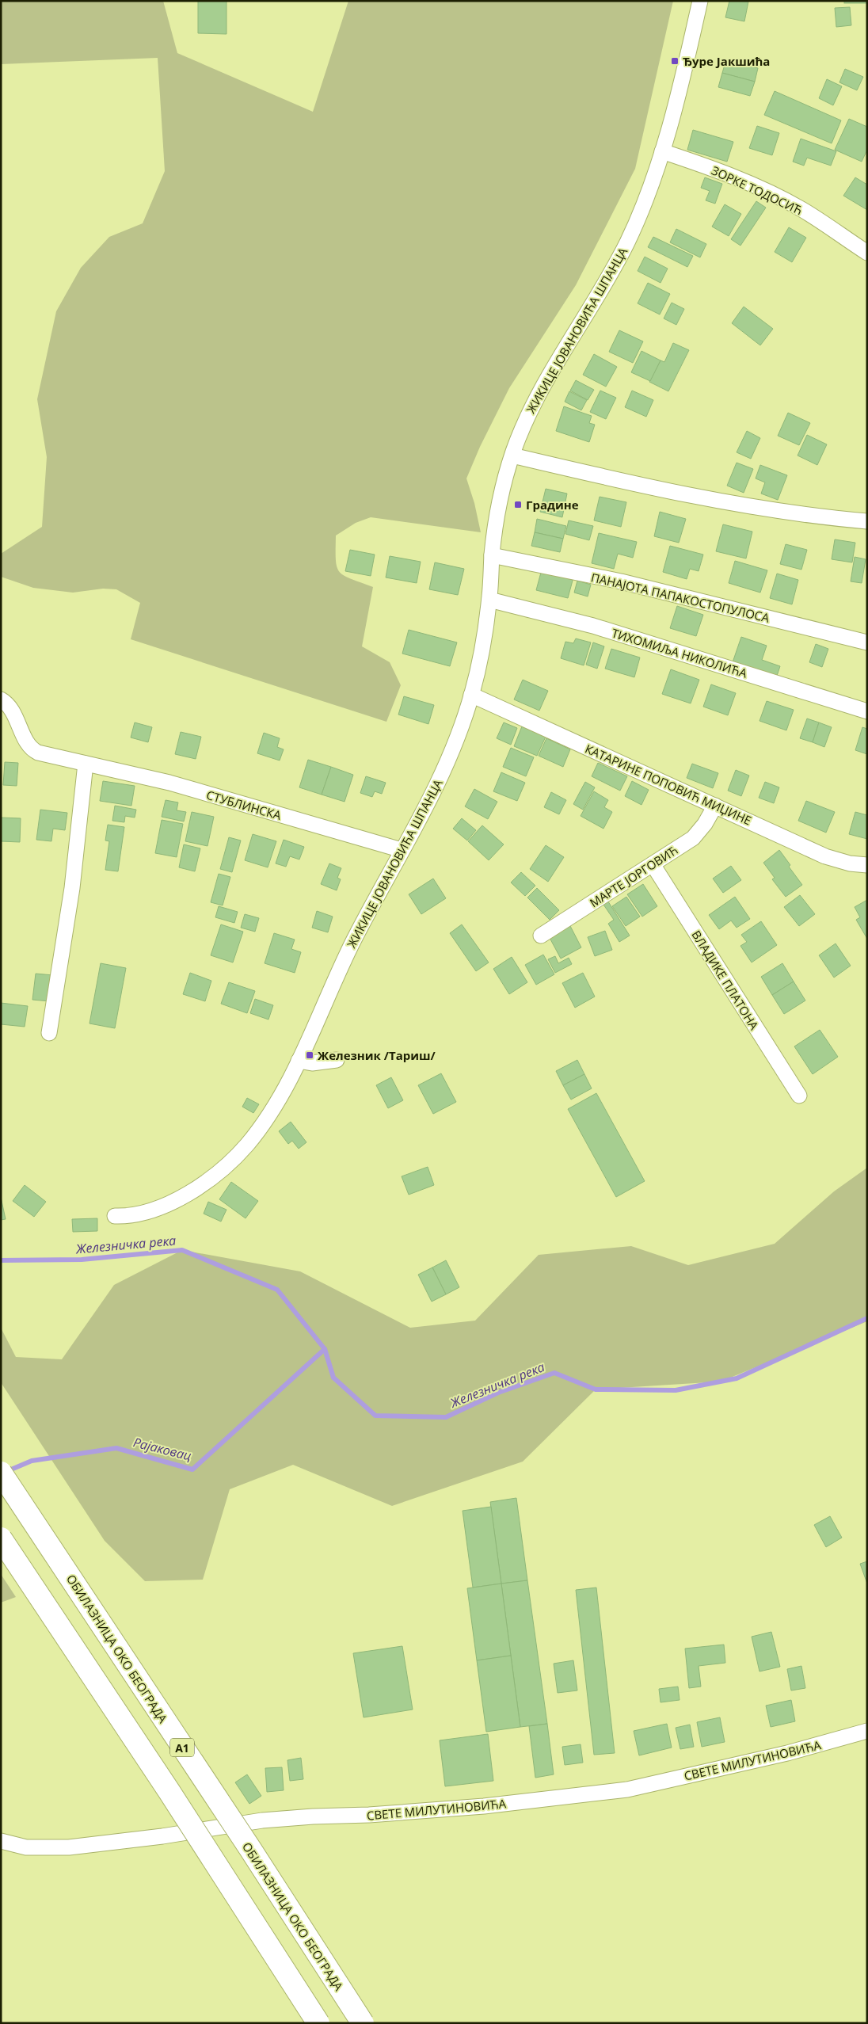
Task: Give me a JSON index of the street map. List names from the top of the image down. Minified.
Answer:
{"streets":{"highway":["ОБИЛАЗНИЦА ОКО БЕОГРАДА","A1"],"street":["ЗОРКЕ ТОДОСИЋ","ЖИКИЦЕ ЈОВАНОВИЋА ШПАНЦА","ПАНАЈОТА ПАПАКОСТОПУЛОСА","ТИХОМИЉА НИКОЛИЋА","КАТАРИНЕ ПОПОВИЋ МИЏИНЕ","СТУБЛИНСКА","МАРТЕ ЈОРГОВИЋ","ВЛАДИКЕ ПЛАТОНА","СВЕТЕ МИЛУТИНОВИЋА"]},"crossings":[["ЗОРКЕ ТОДОСИЋ","ЖИКИЦЕ ЈОВАНОВИЋА ШПАНЦА"],["ЖИКИЦЕ ЈОВАНОВИЋА ШПАНЦА","ПАНАЈОТА ПАПАКОСТОПУЛОСА"],["ЖИКИЦЕ ЈОВАНОВИЋА ШПАНЦА","ТИХОМИЉА НИКОЛИЋА"],["ЖИКИЦЕ ЈОВАНОВИЋА ШПАНЦА","КАТАРИНЕ ПОПОВИЋ МИЏИНЕ"],["ЖИКИЦЕ ЈОВАНОВИЋА ШПАНЦА","СТУБЛИНСКА"],["КАТАРИНЕ ПОПОВИЋ МИЏИНЕ","МАРТЕ ЈОРГОВИЋ"],["МАРТЕ ЈОРГОВИЋ","ВЛАДИКЕ ПЛАТОНА"]],"water":["Железничка река","Рајаковац"],"places":{"transit":["Ђуре Јакшића","Градине","Железник /Тариш/"]}}
